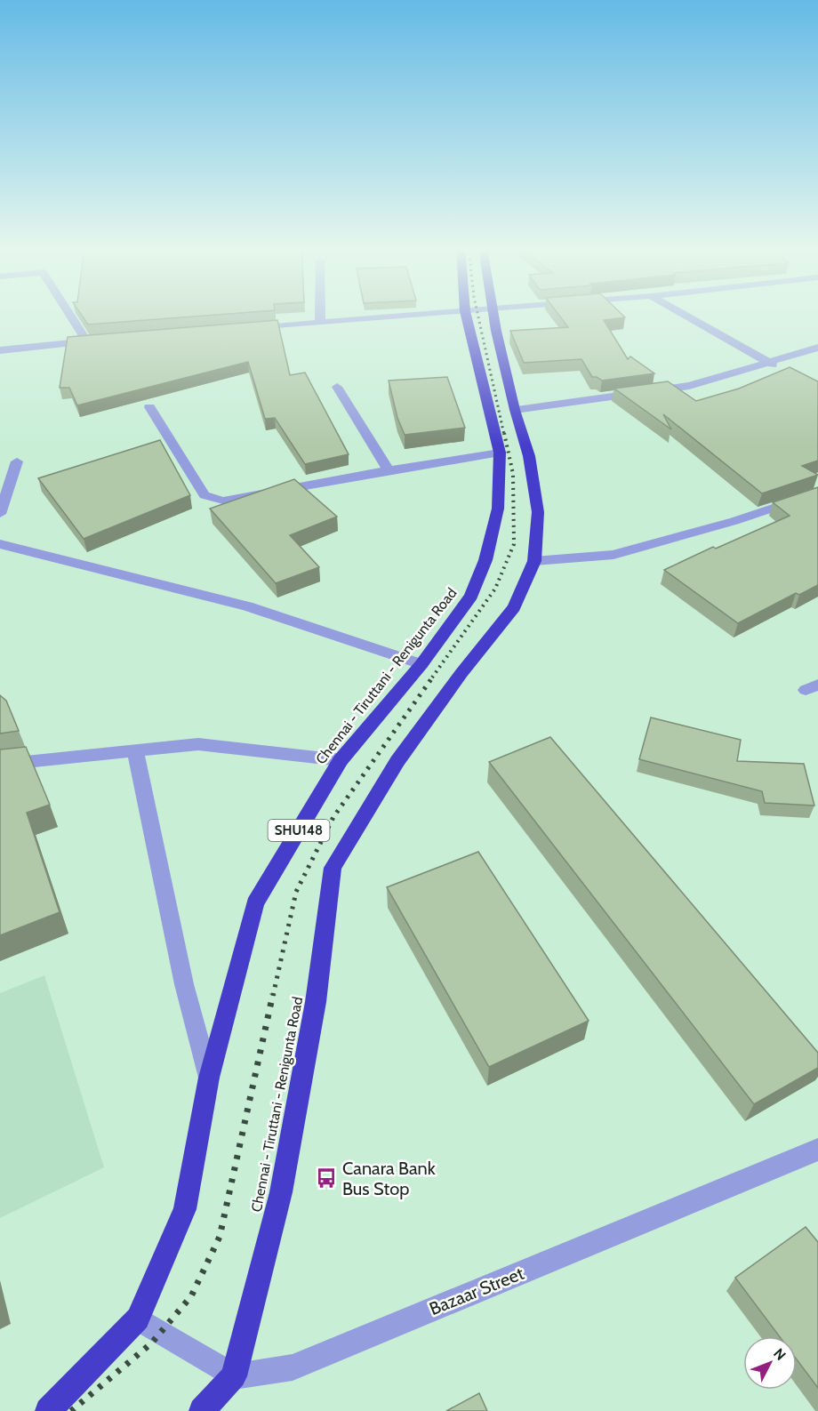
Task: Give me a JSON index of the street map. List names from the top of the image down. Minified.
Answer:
{"streets":{"highway":["Chennai - Tiruttani - Renigunta Road","SHU148"],"street":["Bazaar Street"]},"crossings":[["Chennai - Tiruttani - Renigunta Road","Bazaar Street"]],"places":{"bus stop":["Canara Bank Bus Stop"]},"north":"top right"}
